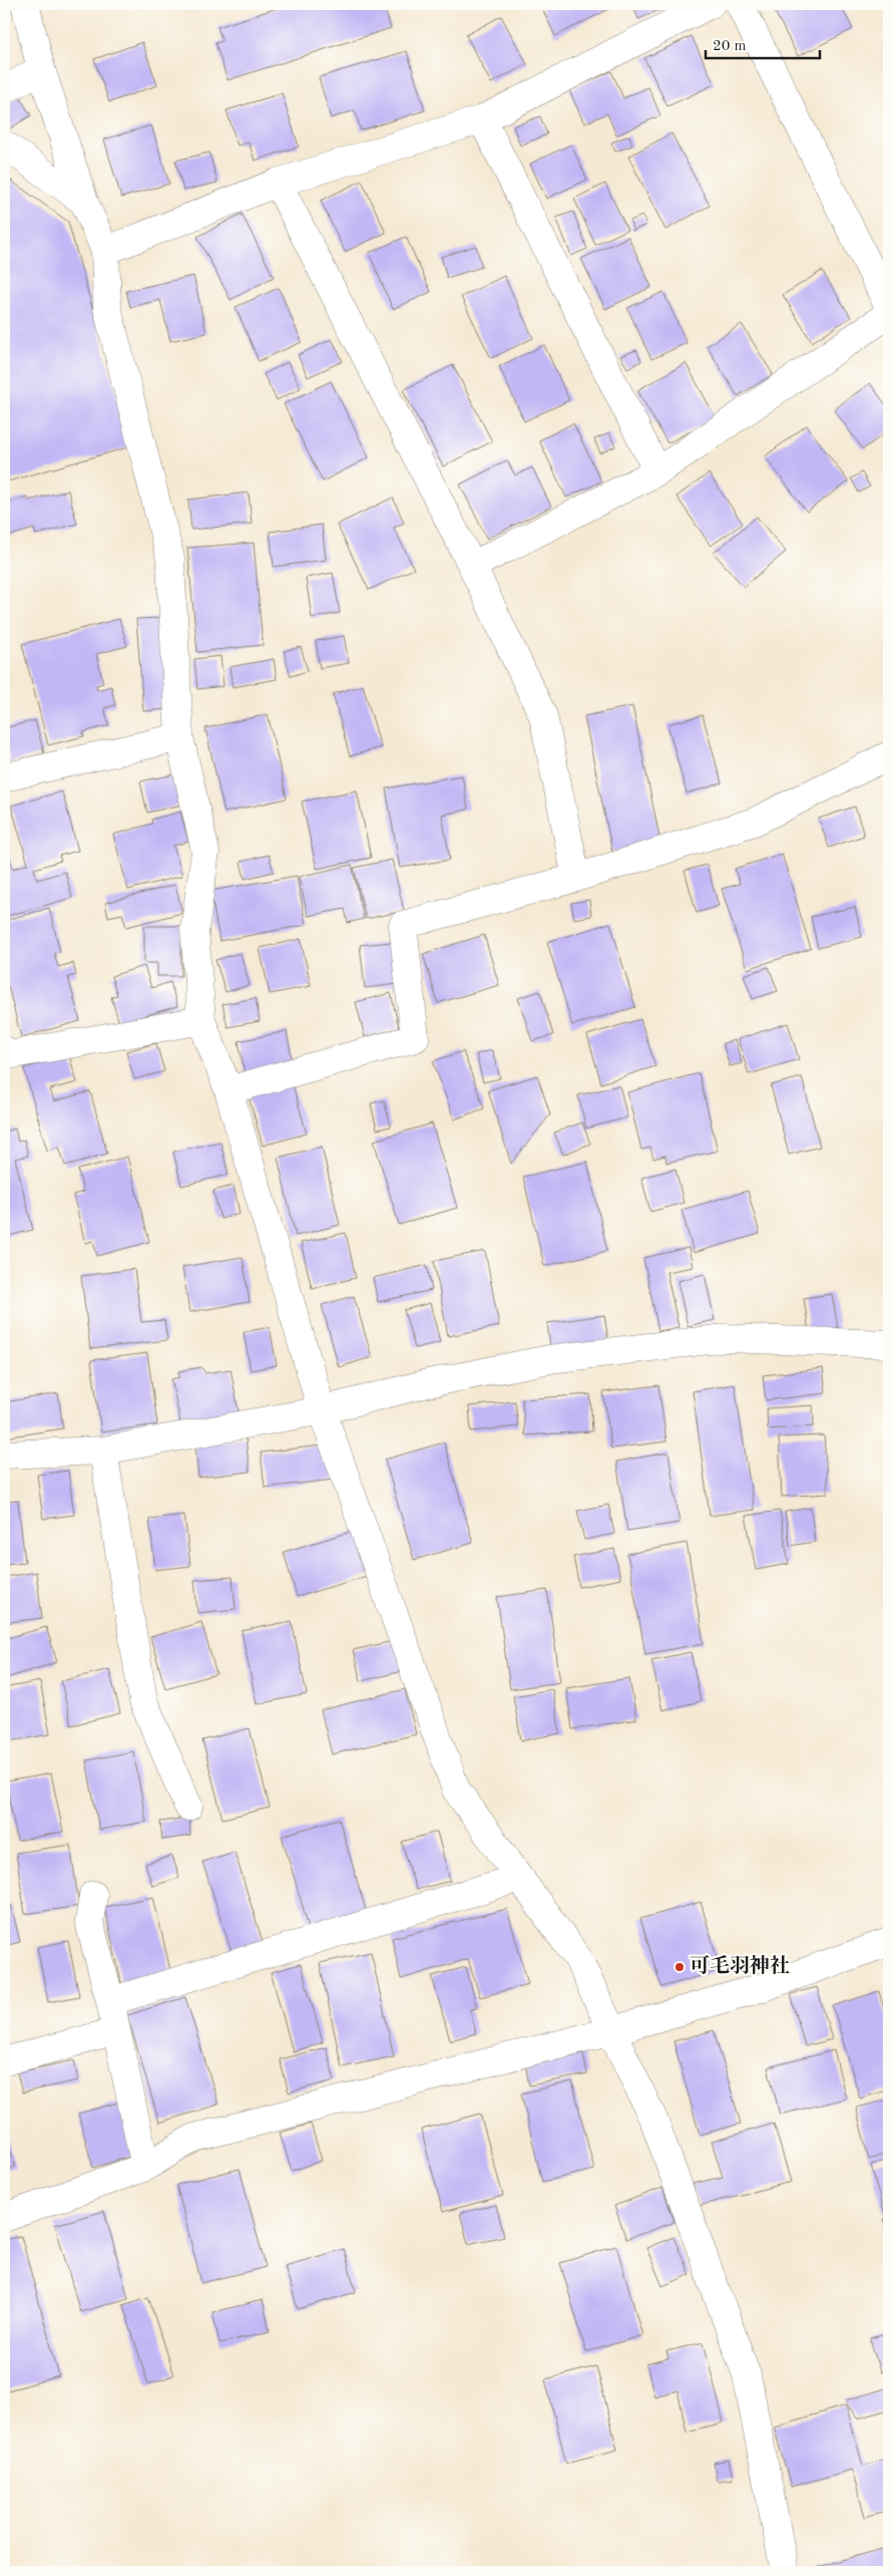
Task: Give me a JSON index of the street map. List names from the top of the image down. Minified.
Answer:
{"places":["可毛羽神社"],"scale_bar":"20 m"}
